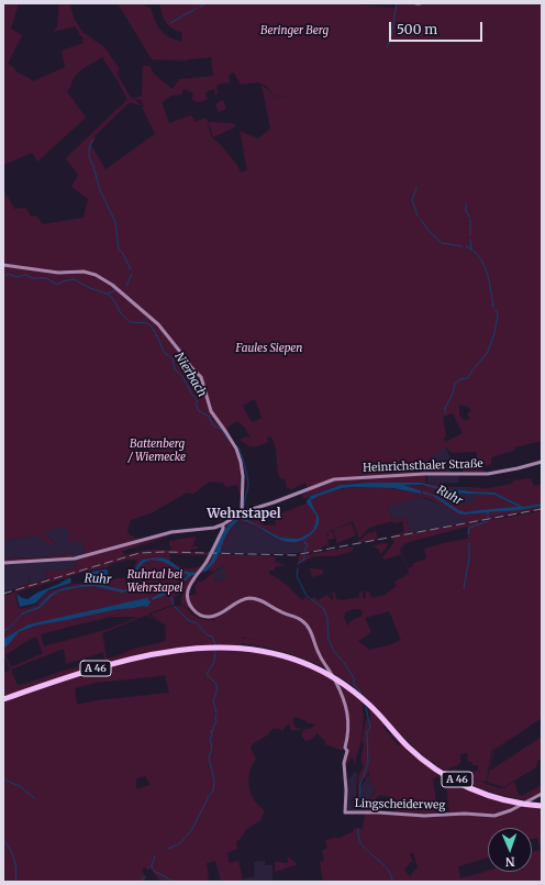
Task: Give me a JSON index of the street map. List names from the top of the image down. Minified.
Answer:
{"streets":{"highway":["A 46"],"main road":["Heinrichsthaler Straße","Lingscheiderweg"]},"crossings":[["Heinrichsthaler Straße","Lingscheiderweg"]],"districts":["Wehrstapel"],"water":["Nierbach","Ruhr"],"parks":["Beringer Berg","Faules Siepen","Battenberg / Wiemecke","Ruhrtal bei Wehrstapel"],"scale_bar":"500 m","north":"bottom"}
